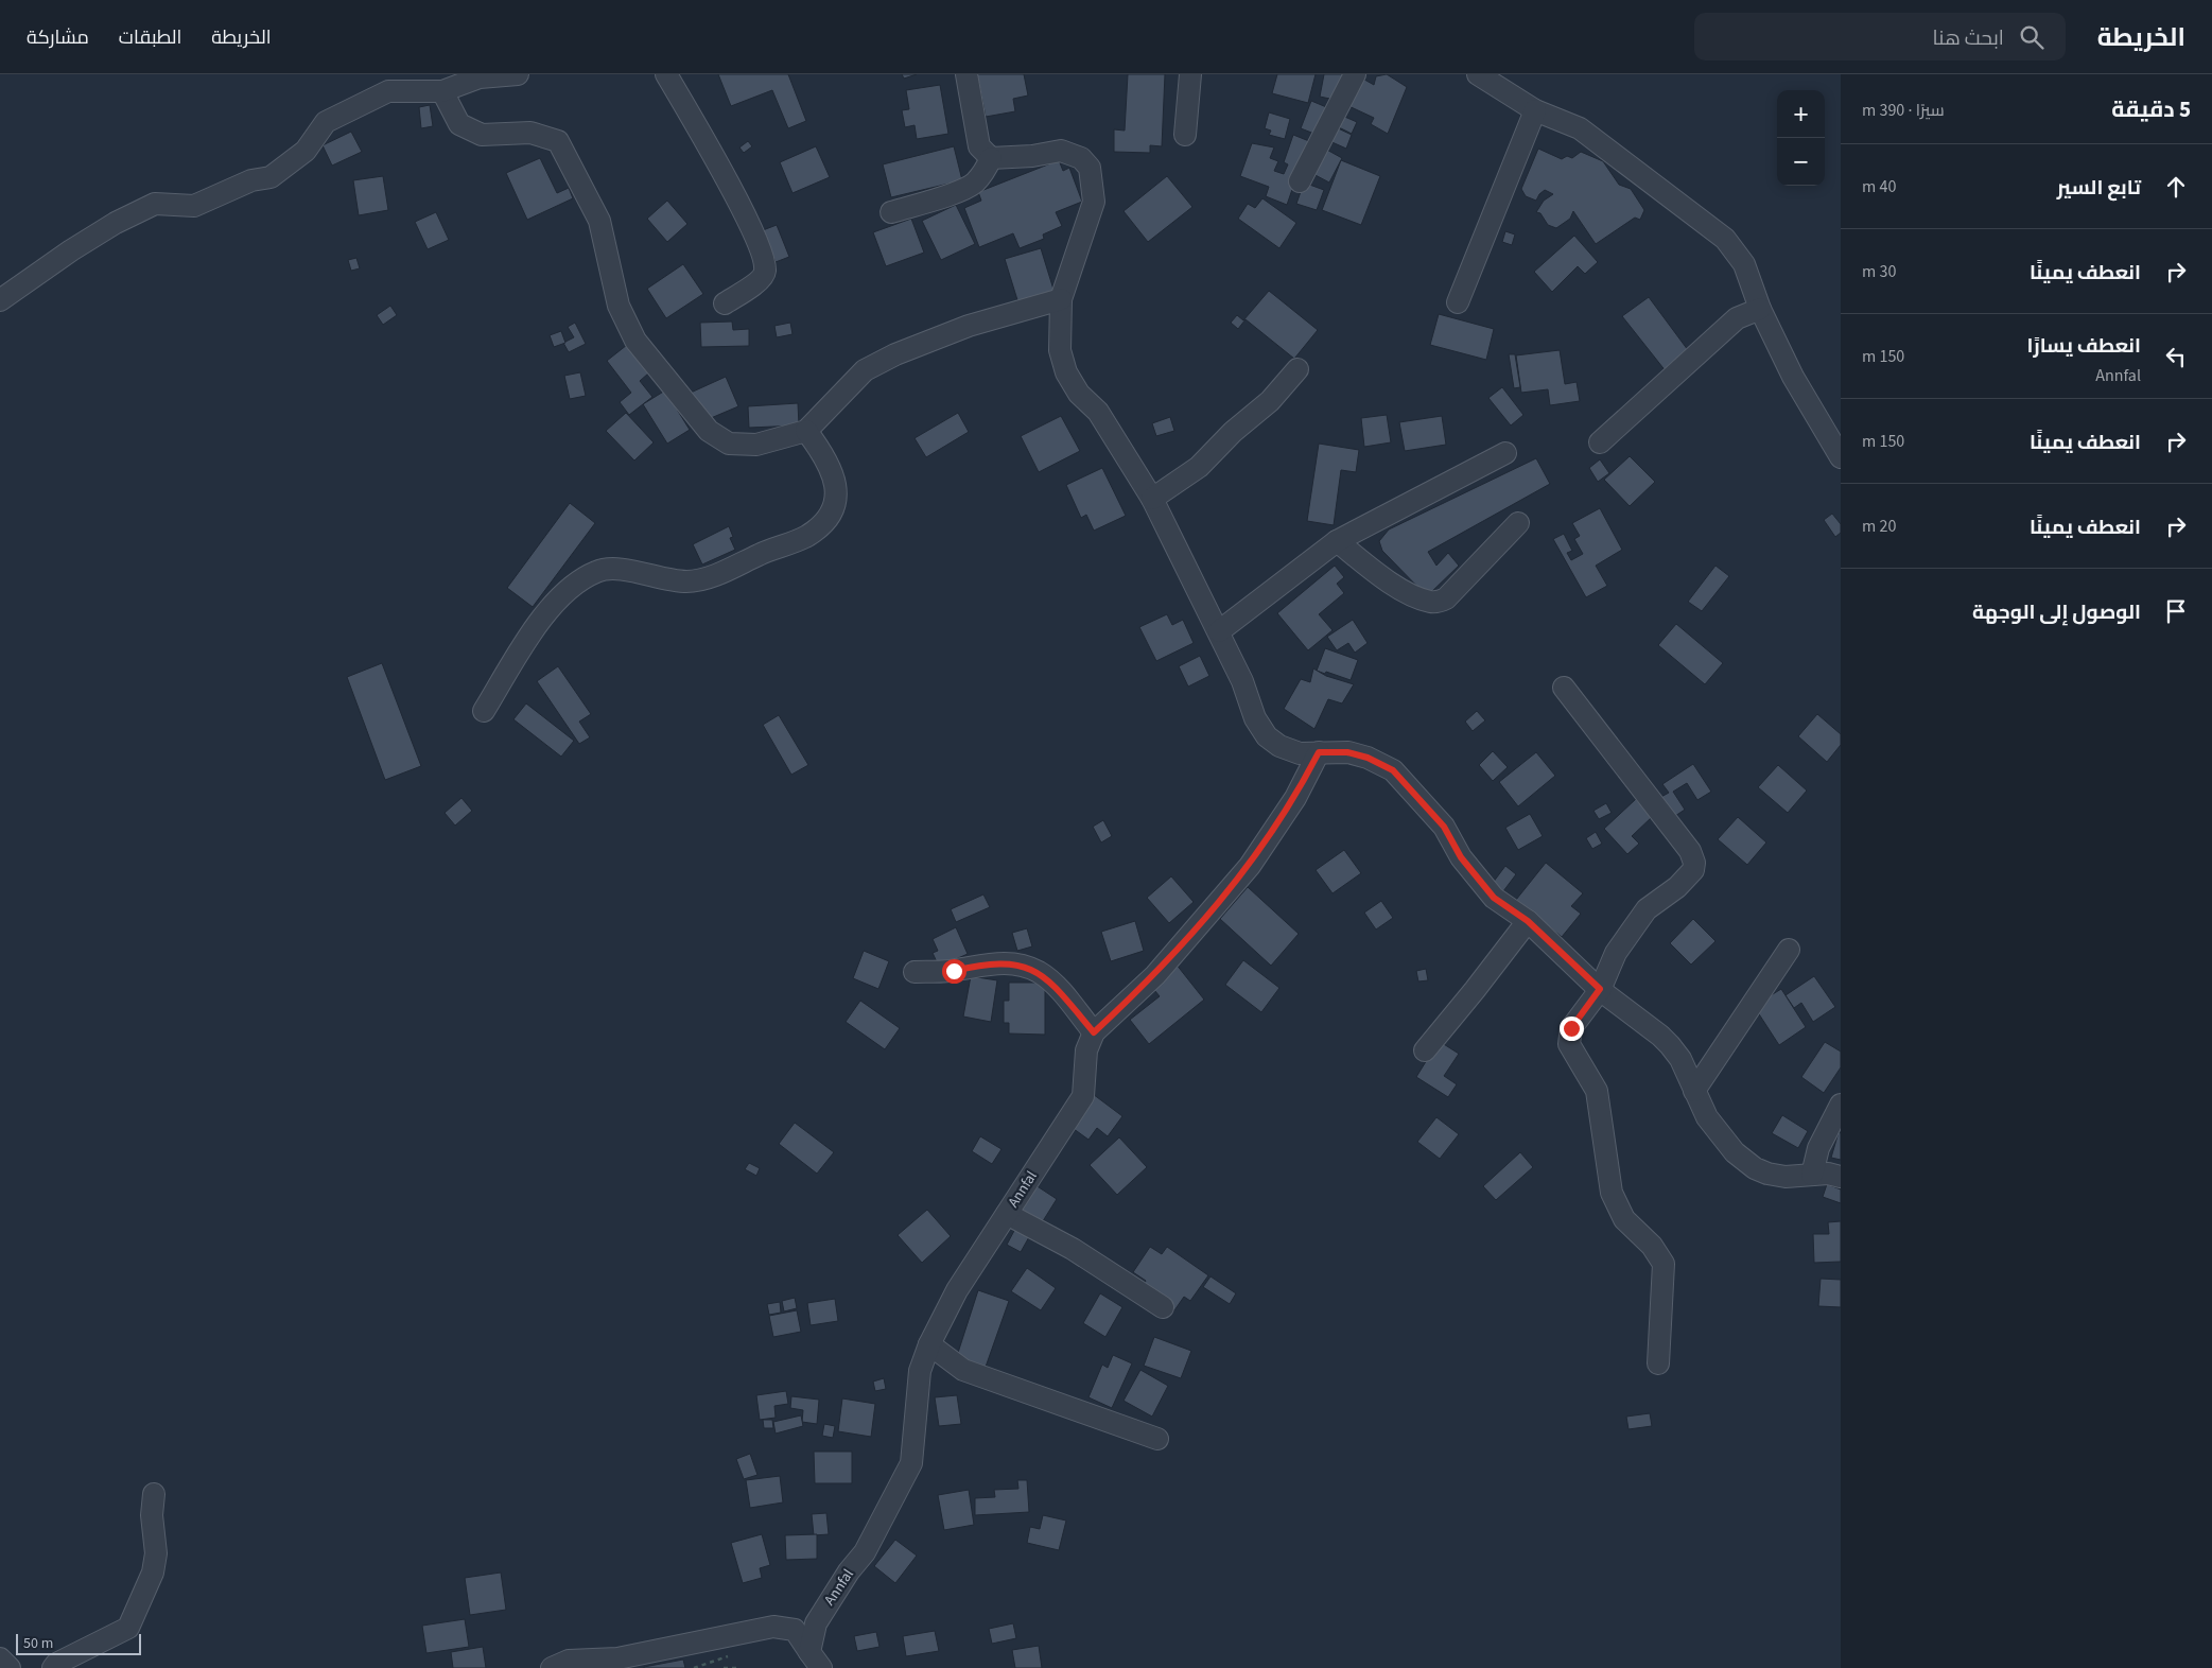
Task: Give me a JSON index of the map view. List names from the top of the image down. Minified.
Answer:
{"streets":{"street":["Annfal"]},"scale_bar":"50 m","page":{"header":"الخريطة","search":"ابحث هنا","nav":["الخريطة","الطبقات","مشاركة"],"heading":["5 دقيقة","سيرًا · 390 m"],"map_buttons":["+","−"],"list":[["تابع السير","40 m"],["انعطف يمينًا","30 m"],["انعطف يسارًا","Annfal","150 m"],["انعطف يمينًا","150 m"],["انعطف يمينًا","20 m"],"الوصول إلى الوجهة"],"scale":"50 m"}}
